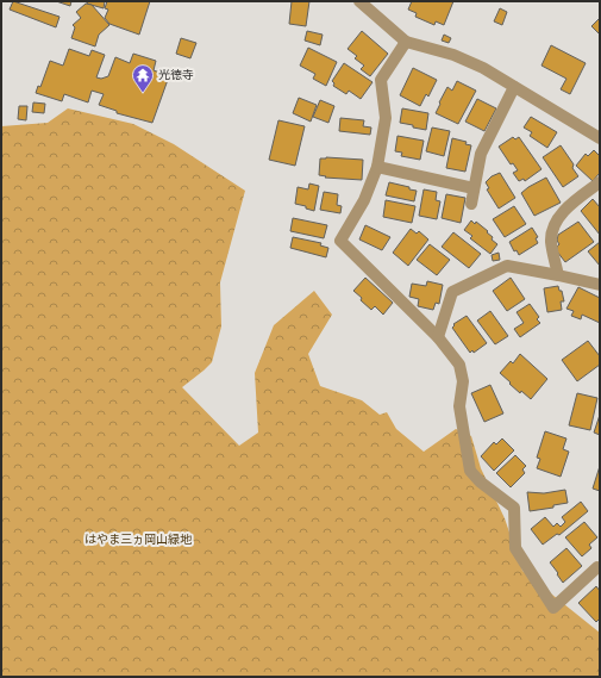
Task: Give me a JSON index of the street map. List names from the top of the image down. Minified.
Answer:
{"parks":["はやま三ヵ岡山緑地"],"places":{"temple":["光徳寺"]}}
